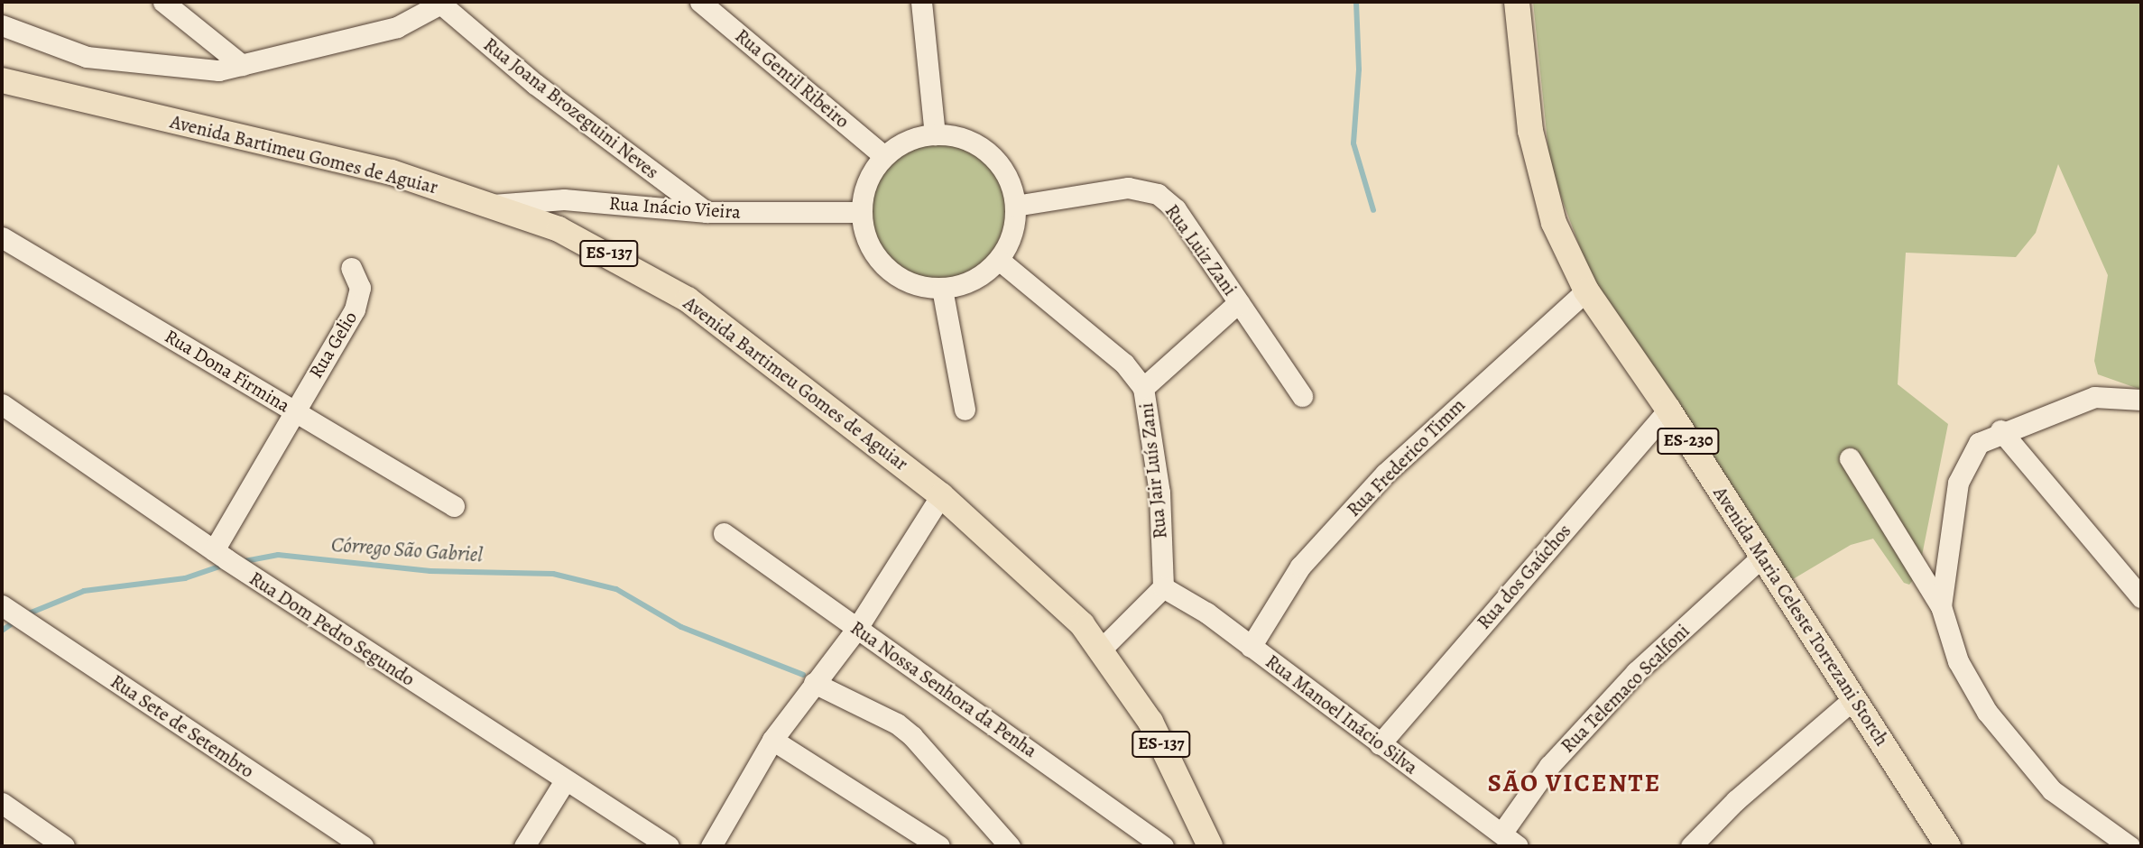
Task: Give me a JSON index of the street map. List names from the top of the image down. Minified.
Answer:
{"streets":{"main road":["Avenida Bartimeu Gomes de Aguiar","ES-137","ES-230","Avenida Maria Celeste Torrezani Storch"],"street":["Rua Gentil Ribeiro","Rua Joana Brozeguini Neves","Rua Inácio Vieira","Rua Luiz Zani","Rua Gelio","Rua Dona Firmina","Rua Frederico Timm","Rua Jair Luís Zani","Rua dos Gaúchos","Rua Dom Pedro Segundo","Rua Telemaco Scalfoni","Rua Nossa Senhora da Penha","Rua Manoel Inácio Silva","Rua Sete de Setembro"]},"crossings":[["Rua Gentil Ribeiro","Rua Inácio Vieira"],["Rua Gentil Ribeiro","Rua Luiz Zani"],["Rua Gentil Ribeiro","Rua Jair Luís Zani"],["Rua Joana Brozeguini Neves","Rua Inácio Vieira"],["Avenida Bartimeu Gomes de Aguiar","Rua Inácio Vieira"],["Avenida Bartimeu Gomes de Aguiar","ES-137"],["Rua Inácio Vieira","Rua Luiz Zani"],["Rua Inácio Vieira","Rua Jair Luís Zani"],["Rua Luiz Zani","Rua Jair Luís Zani"],["Rua Gelio","Rua Dona Firmina"],["Rua Gelio","Rua Dom Pedro Segundo"],["Rua Frederico Timm","Avenida Maria Celeste Torrezani Storch"],["Rua Frederico Timm","Rua Manoel Inácio Silva"],["Rua Jair Luís Zani","Rua Manoel Inácio Silva"],["Rua dos Gaúchos","Avenida Maria Celeste Torrezani Storch"],["Rua dos Gaúchos","Rua Manoel Inácio Silva"],["Avenida Maria Celeste Torrezani Storch","Rua Telemaco Scalfoni"],["Rua Telemaco Scalfoni","Rua Manoel Inácio Silva"]],"districts":["SÃO VICENTE"],"water":["Córrego São Gabriel"]}
